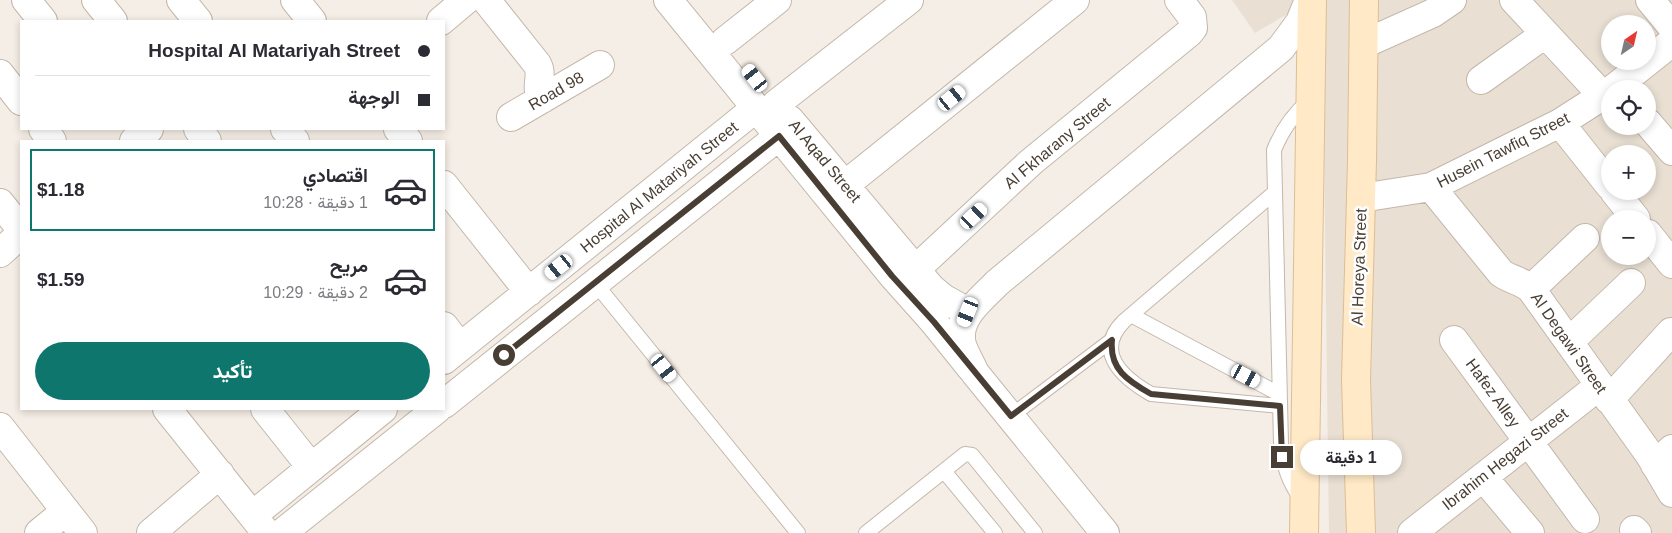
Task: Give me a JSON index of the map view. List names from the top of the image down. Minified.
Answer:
{"streets":{"main road":["Al Horeya Street"],"street":["Road 98","Al Fkharany Street","Husein Tawfiq Street","Al Aqad Street","Hospital Al Matariyah Street","Al Degawi Street","Hafez Alley","Ibrahim Hegazi Street"]},"crossings":[["Al Fkharany Street","Al Aqad Street"],["Husein Tawfiq Street","Al Horeya Street"],["Husein Tawfiq Street","Al Degawi Street"],["Al Aqad Street","Hospital Al Matariyah Street"],["Al Degawi Street","Ibrahim Hegazi Street"],["Hafez Alley","Ibrahim Hegazi Street"]],"north":"top right","page":{"map_buttons":["+","−"],"banner":["Hospital Al Matariyah Street","الوجهة"],"list":[{"name":"اقتصادي","note":"1 دقيقة · 10:28","value":"$1.18"},{"name":"مريح","note":"2 دقيقة · 10:29","value":"$1.59"}],"buttons":"تأكيد","bubble":"1 دقيقة"}}
